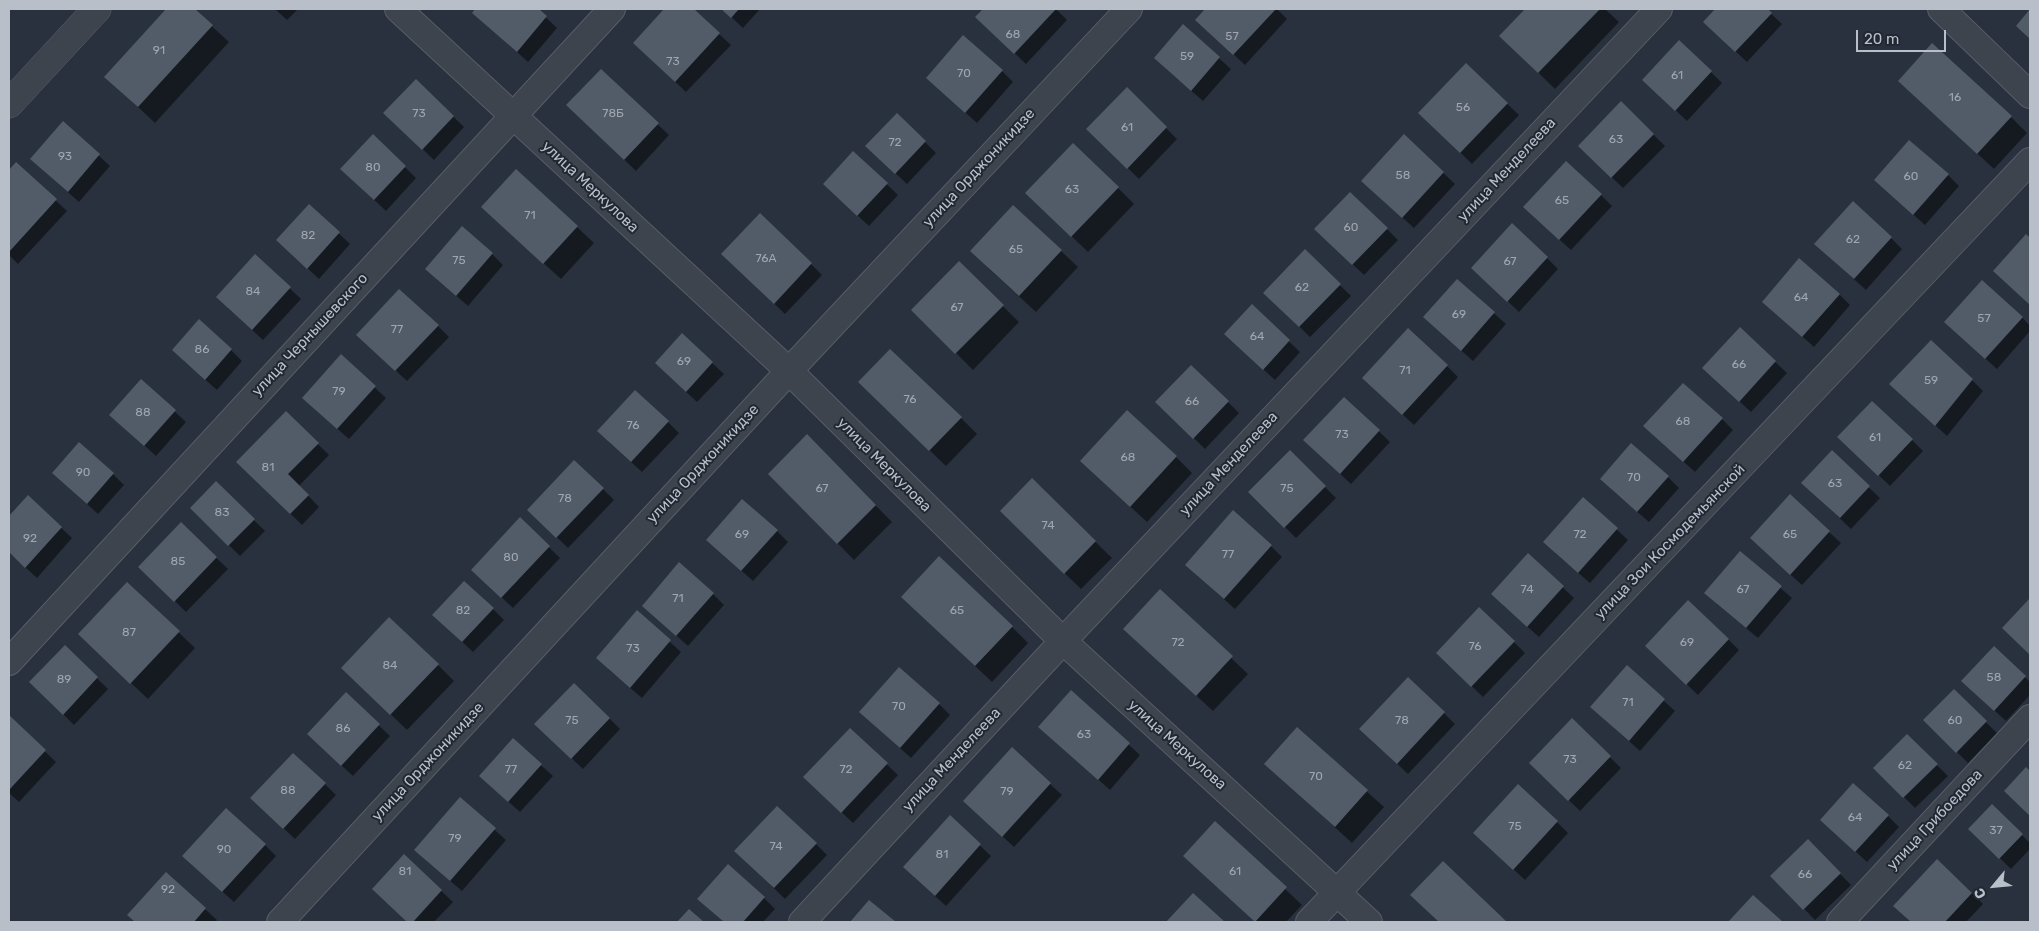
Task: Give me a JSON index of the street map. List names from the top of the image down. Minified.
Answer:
{"streets":{"street":["улица Орджоникидзе","улица Менделеева","улица Меркулова","улица Чернышевского","улица Зои Космодемьянской","улица Грибоедова"]},"crossings":[["улица Орджоникидзе","улица Меркулова"],["улица Менделеева","улица Меркулова"],["улица Меркулова","улица Чернышевского"],["улица Меркулова","улица Зои Космодемьянской"]],"house_numbers":["68","57","91","59","73","70","61","16","56","73","78Б","61","63","72","93","80","58","60","63","65","71","60","82","62","65","76А","75","67","62","84","64","67","69","57","77","64","86","69","66","71","59","79","76","66","88","68","76","73","61","68","81","90","70","63","67","75","78","83","74","69","72","65","92","77","80","85","74","67","71","82","65","87","72","69","76","73","84","58","89","71","70","75","78","60","86","63","73","62","77","72","70","88","79","64","75","37","79","74","90","81","81","61","66","92"],"scale_bar":"20 m","north":"bottom left"}
